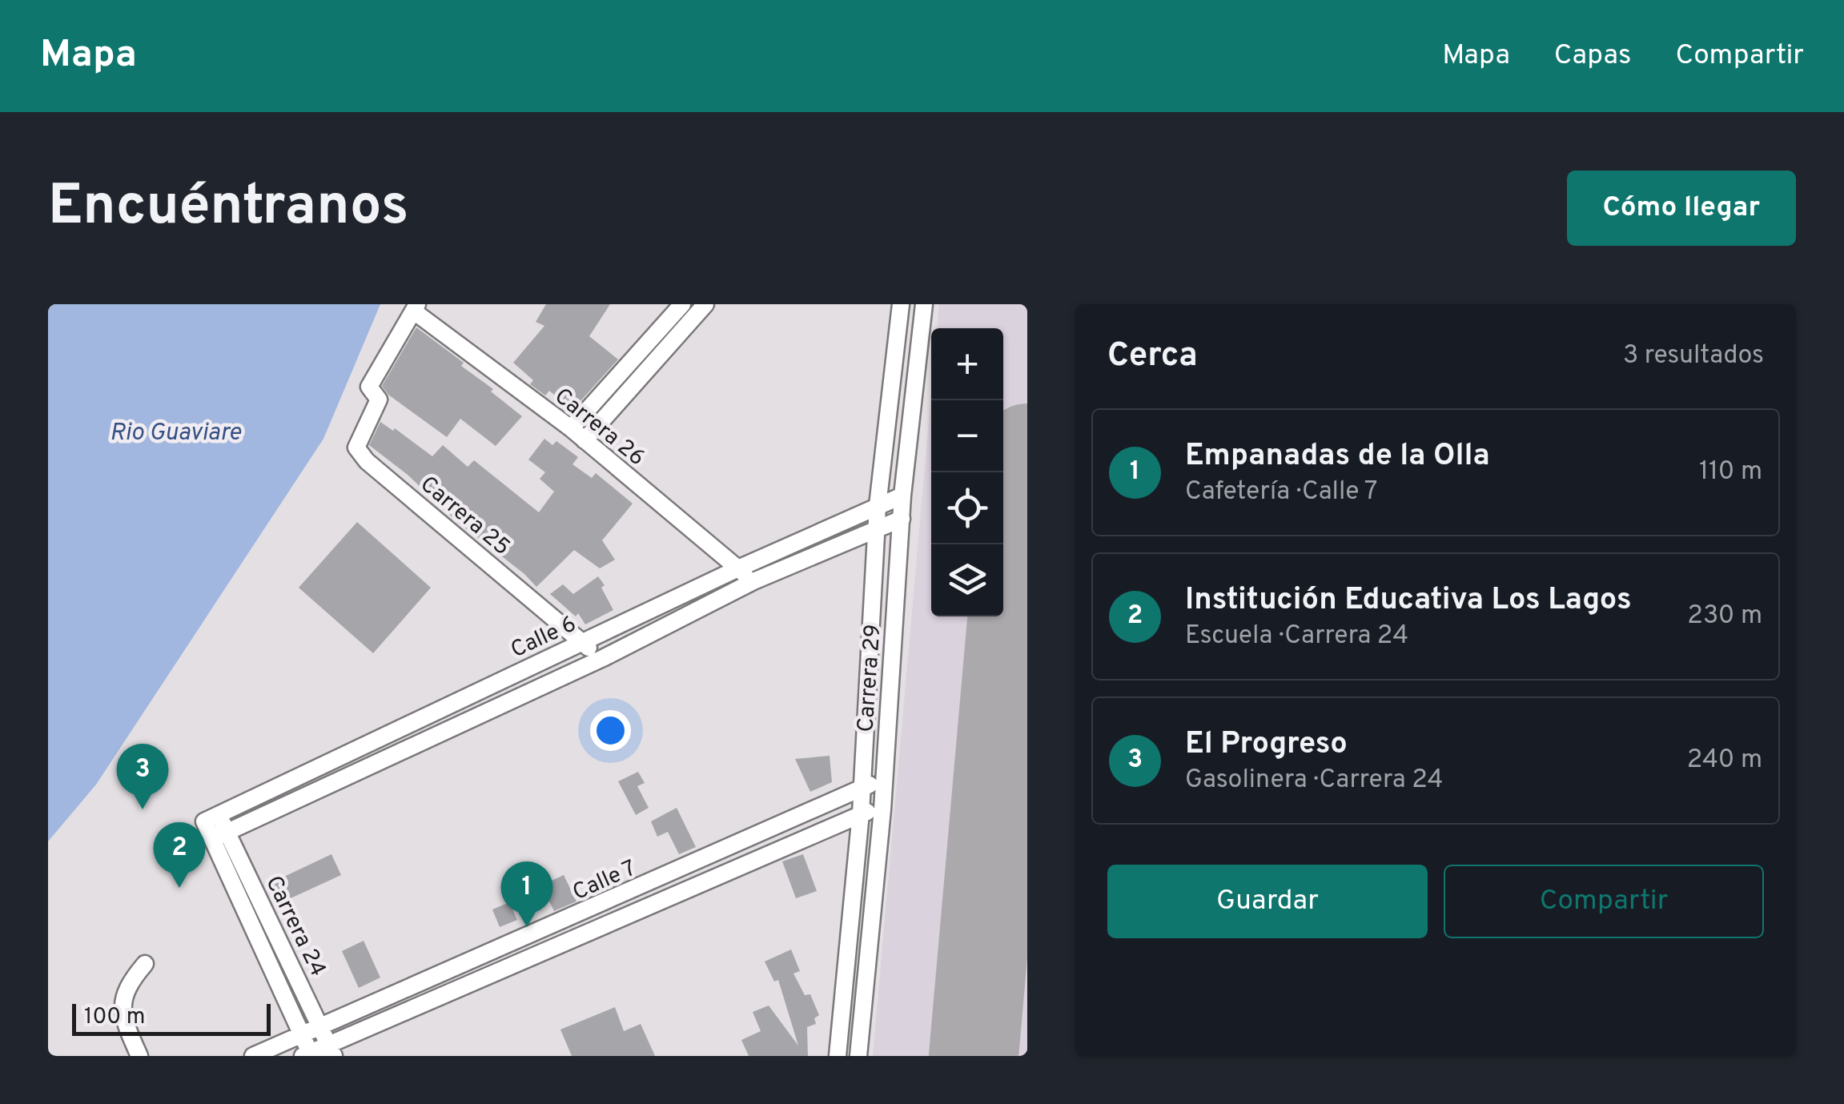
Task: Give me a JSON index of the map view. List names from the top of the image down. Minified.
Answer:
{"streets":{"street":["Carrera 26","Carrera 25","Calle 6","Carrera 29","Calle 7","Carrera 24"]},"crossings":[["Carrera 26","Carrera 25"],["Carrera 26","Calle 6"],["Carrera 25","Calle 6"],["Calle 6","Carrera 29"],["Calle 6","Carrera 24"],["Carrera 29","Calle 7"],["Calle 7","Carrera 24"]],"water":["Rio Guaviare"],"scale_bar":"100 m","page":{"header":"Mapa","nav":["Mapa","Capas","Compartir"],"buttons":["Cómo llegar",["Guardar","Compartir"]],"title":"Encuéntranos","heading":["Cerca","3 resultados"],"map_buttons":["+","−"],"list":[{"mark":"1","name":"Empanadas de la Olla","note":"Cafetería · Calle 7","value":"110 m"},{"mark":"2","name":"Institución Educativa Los Lagos","note":"Escuela · Carrera 24","value":"230 m"},{"mark":"3","name":"El Progreso","note":"Gasolinera · Carrera 24","value":"240 m"}],"pins":["3","2","1"],"scale":"100 m"}}
